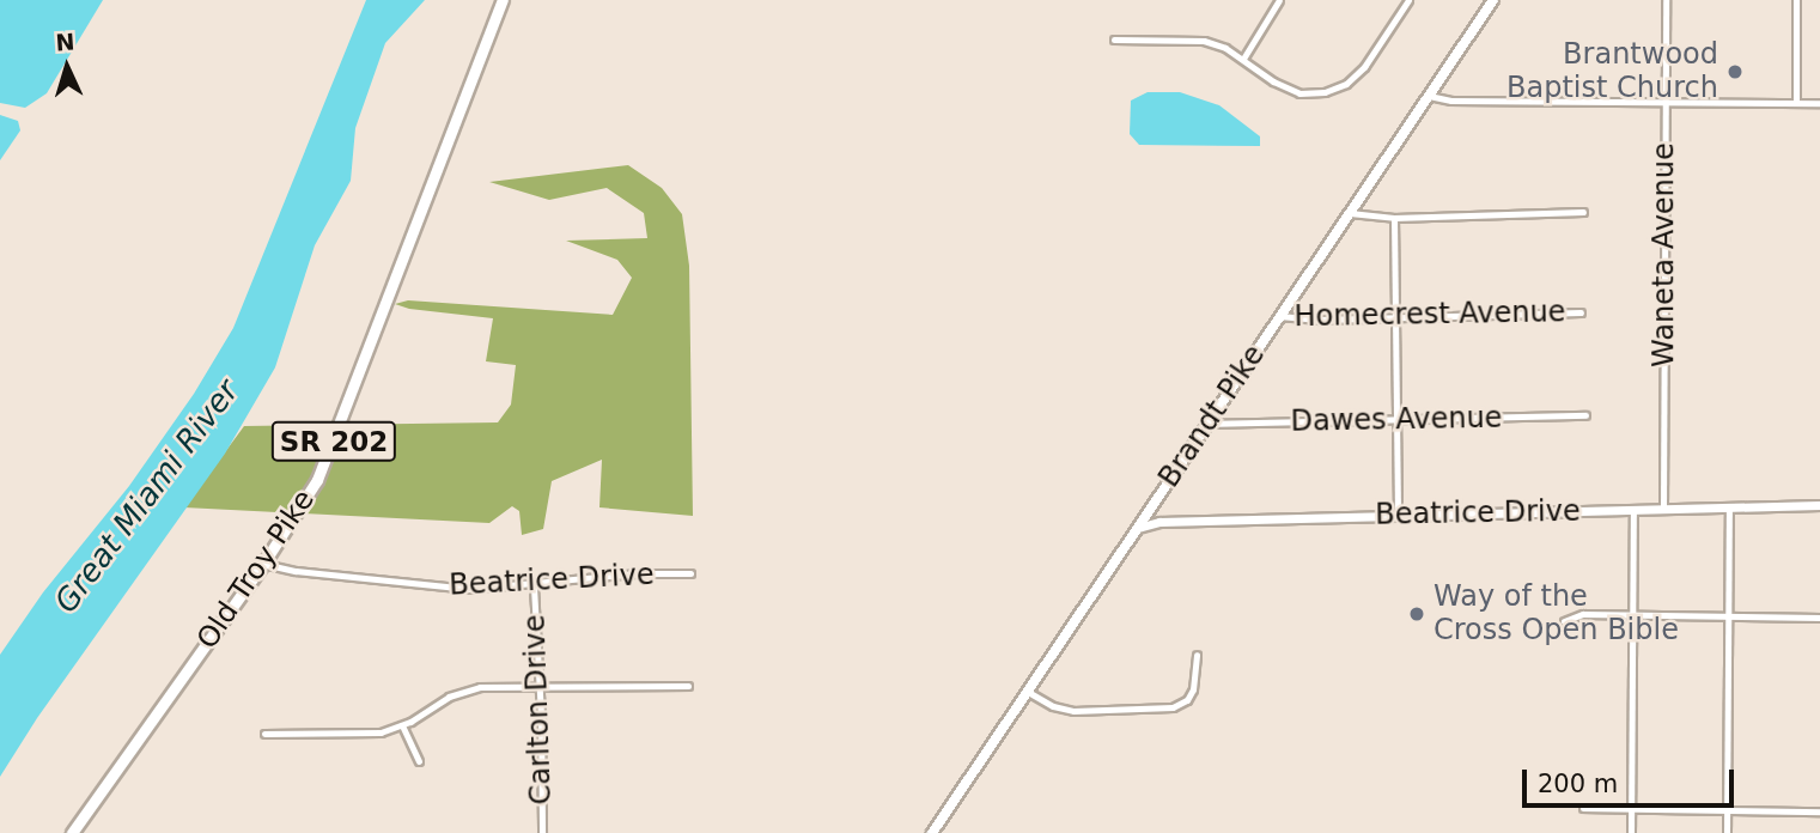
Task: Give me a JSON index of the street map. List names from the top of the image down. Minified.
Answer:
{"streets":{"main road":["Brandt Pike","SR 202","Old Troy Pike"],"street":["Waneta Avenue","Homecrest Avenue","Dawes Avenue","Beatrice Drive","Carlton Drive"]},"crossings":[["Waneta Avenue","Beatrice Drive"],["Homecrest Avenue","Brandt Pike"],["Brandt Pike","Dawes Avenue"],["Brandt Pike","Beatrice Drive"],["Beatrice Drive","Old Troy Pike"],["Beatrice Drive","Carlton Drive"]],"water":["Great Miami River"],"places":["Brantwood Baptist Church","Way of the Cross Open Bible"],"scale_bar":"200 m","north":"top"}
